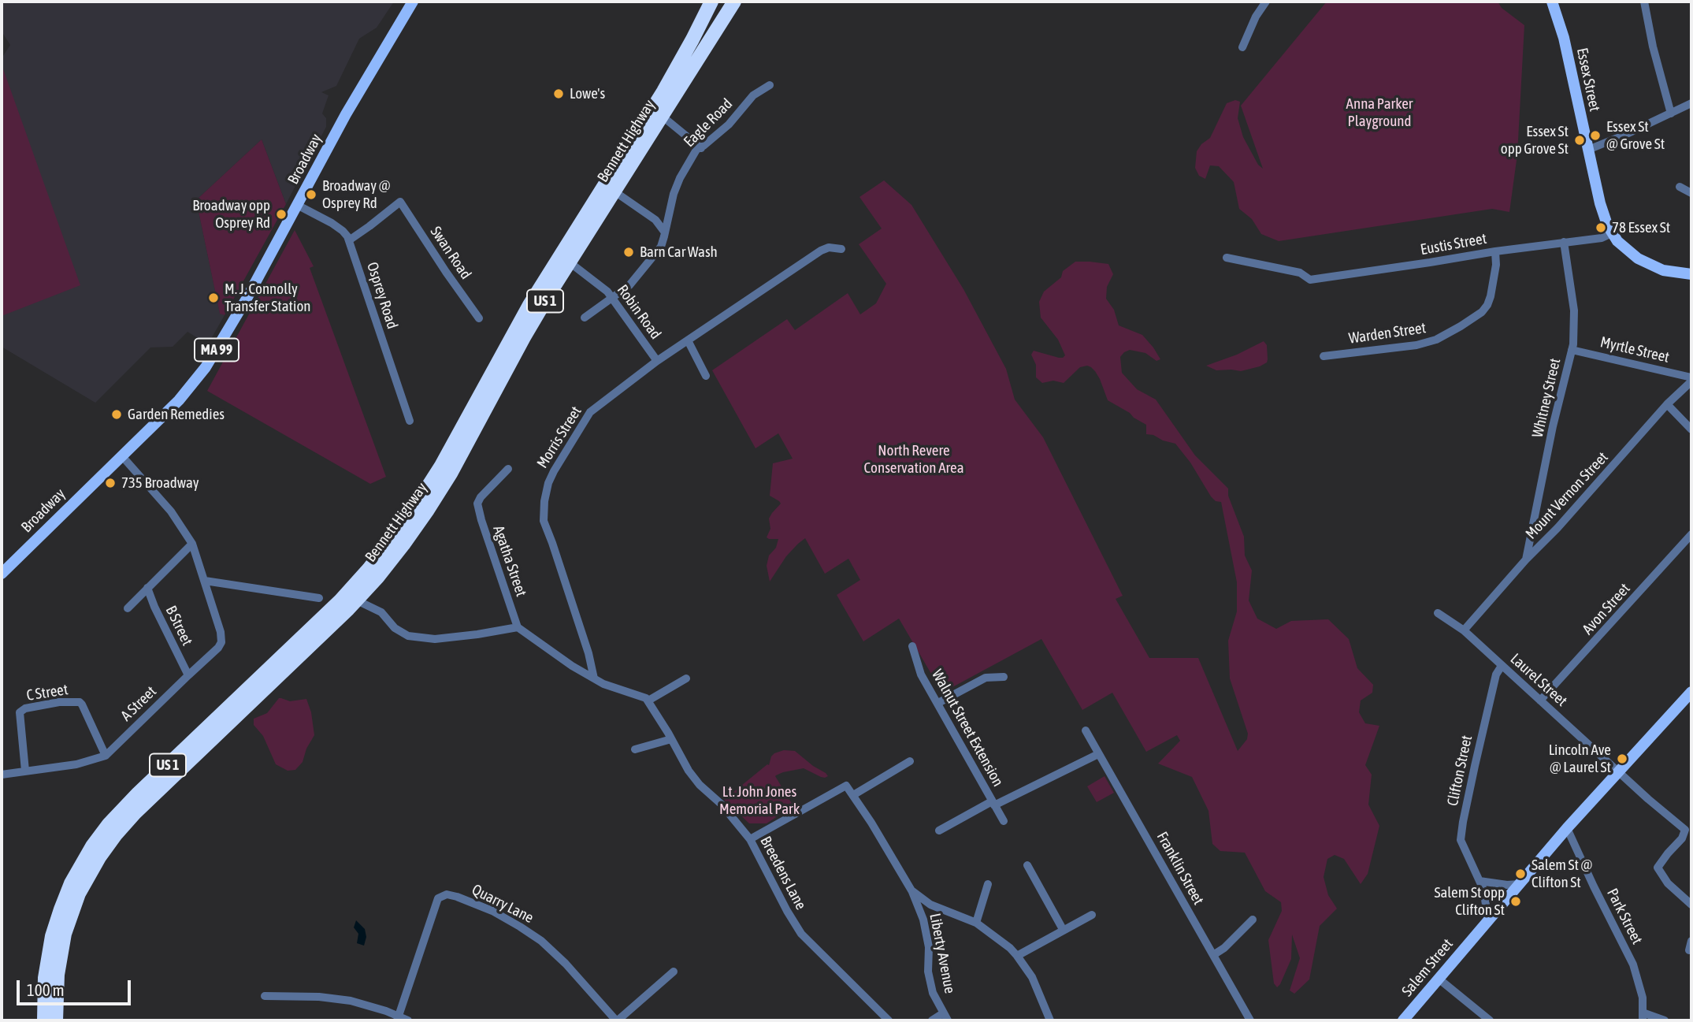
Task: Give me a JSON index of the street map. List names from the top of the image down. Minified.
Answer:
{"streets":{"highway":["Bennett Highway","US 1"],"main road":["Essex Street","Broadway","MA 99","Salem Street"],"street":["Eagle Road","Eustis Street","Swan Road","Osprey Road","Robin Road","Warden Street","Myrtle Street","Whitney Street","Morris Street","Mount Vernon Street","Agatha Street","Avon Street","B Street","Laurel Street","C Street","A Street","Walnut Street Extension","Clifton Street","Franklin Street","Breedens Lane","Quarry Lane","Park Street","Liberty Avenue"]},"crossings":[["Essex Street","Eustis Street"],["Eagle Road","Robin Road"],["Bennett Highway","Robin Road"],["Broadway","Osprey Road"],["Eustis Street","Warden Street"],["Eustis Street","Whitney Street"],["Swan Road","Osprey Road"],["Robin Road","Morris Street"],["Myrtle Street","Whitney Street"],["Myrtle Street","Mount Vernon Street"],["Whitney Street","Mount Vernon Street"],["Mount Vernon Street","Laurel Street"],["Avon Street","Laurel Street"],["B Street","A Street"],["Laurel Street","Clifton Street"],["Laurel Street","Salem Street"],["C Street","A Street"],["Clifton Street","Salem Street"],["Park Street","Salem Street"]],"parks":["Anna Parker Playground","North Revere Conservation Area","Lt. John Jones Memorial Park"],"places":["Lowe's","Essex St @ Grove St","Essex St opp Grove St","Broadway @ Osprey Rd","Broadway opp Osprey Rd","78 Essex St","Barn Car Wash","M. J. Connolly Transfer Station","Garden Remedies","735 Broadway","Lincoln Ave @ Laurel St","Salem St @ Clifton St","Salem St opp Clifton St"],"scale_bar":"100 m"}
